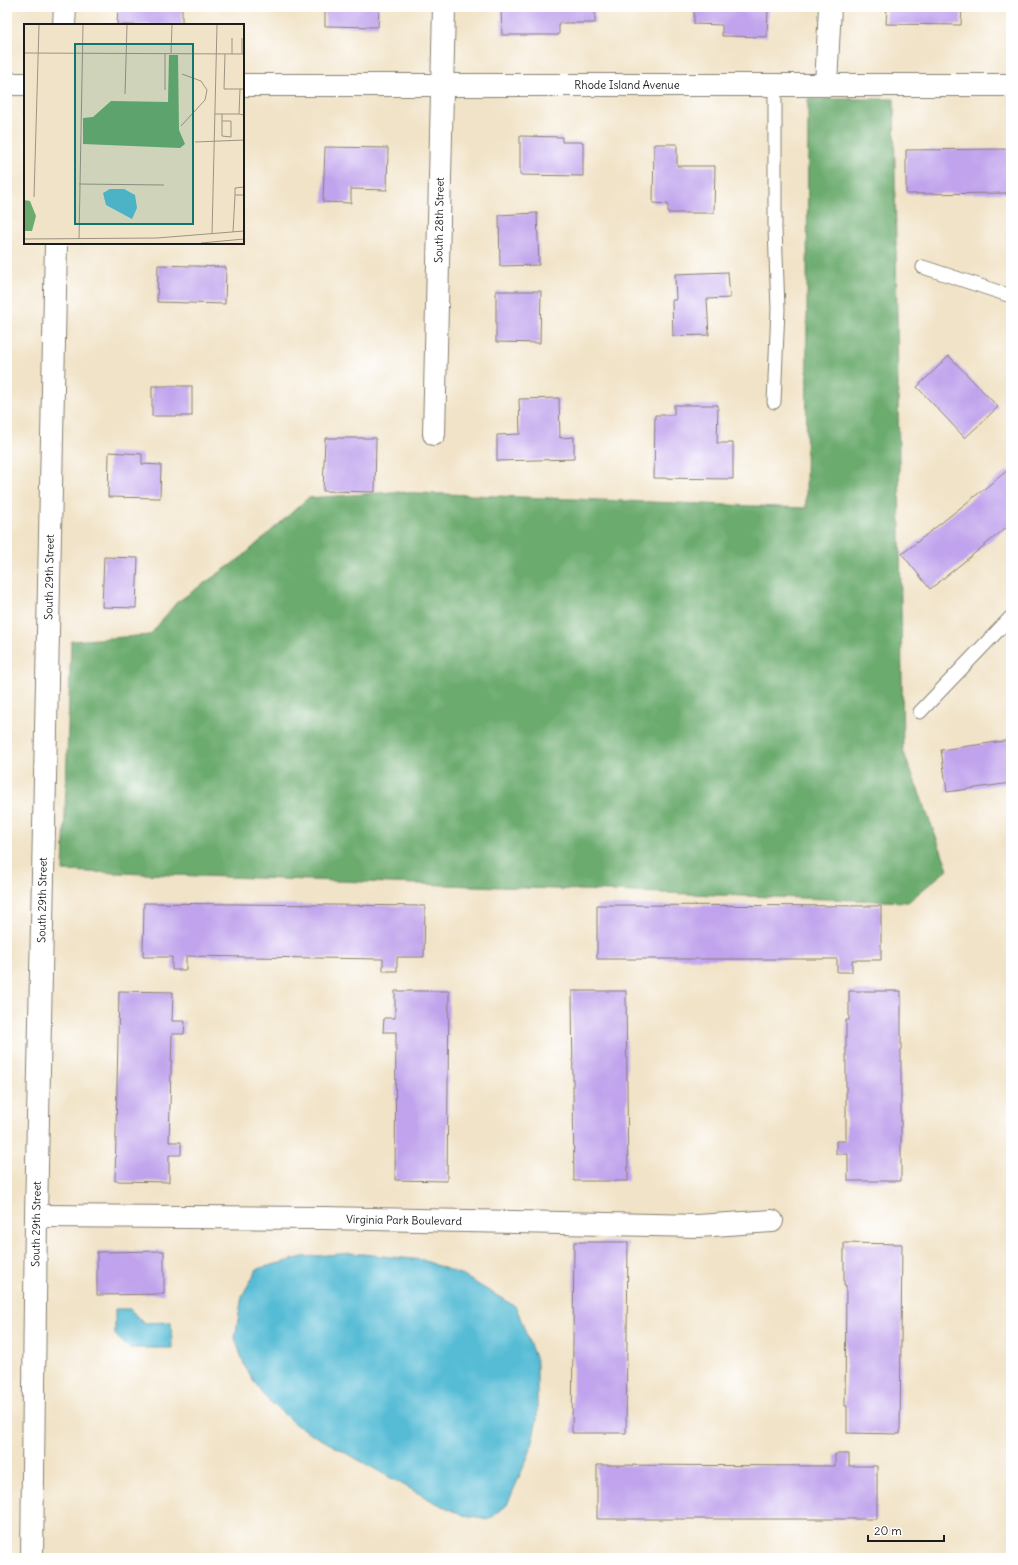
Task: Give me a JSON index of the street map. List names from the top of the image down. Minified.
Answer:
{"streets":{"street":["Rhode Island Avenue","South 28th Street","South 29th Street","Virginia Park Boulevard"]},"crossings":[["Rhode Island Avenue","South 28th Street"],["South 29th Street","Virginia Park Boulevard"]],"scale_bar":"20 m"}
